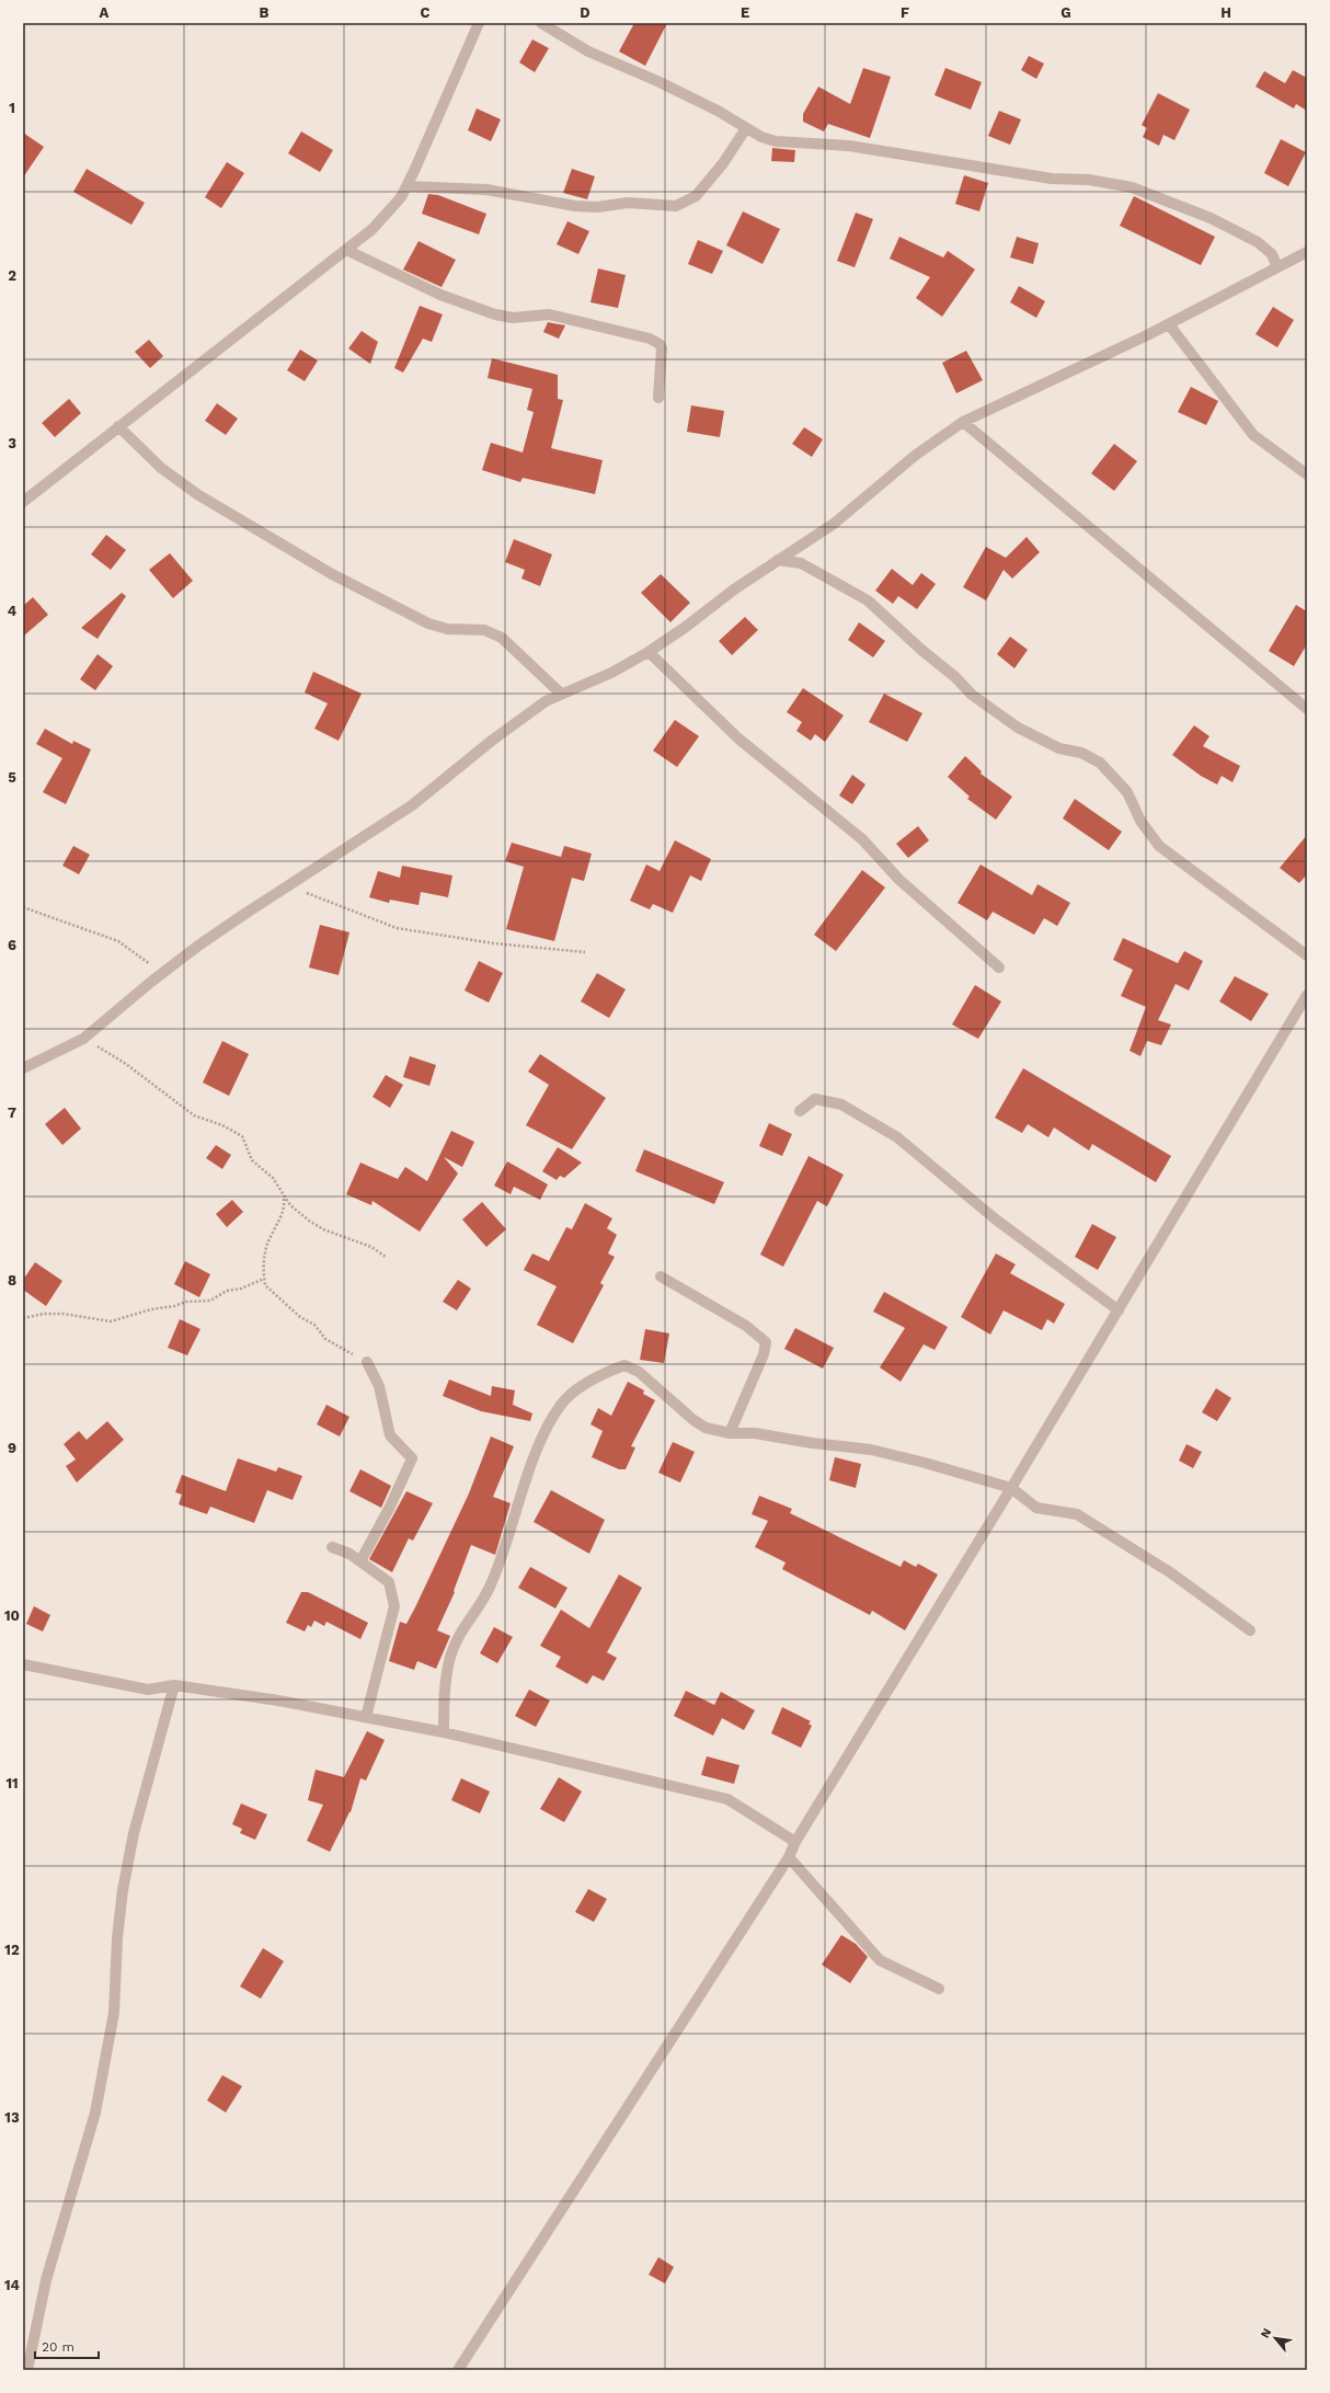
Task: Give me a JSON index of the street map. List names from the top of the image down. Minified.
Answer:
{"scale_bar":"20 m","north":"top left","grid":{"columns":["A","B","C","D","E","F","G","H"],"rows":["1","2","3","4","5","6","7","8","9","10","11","12","13","14"]}}
